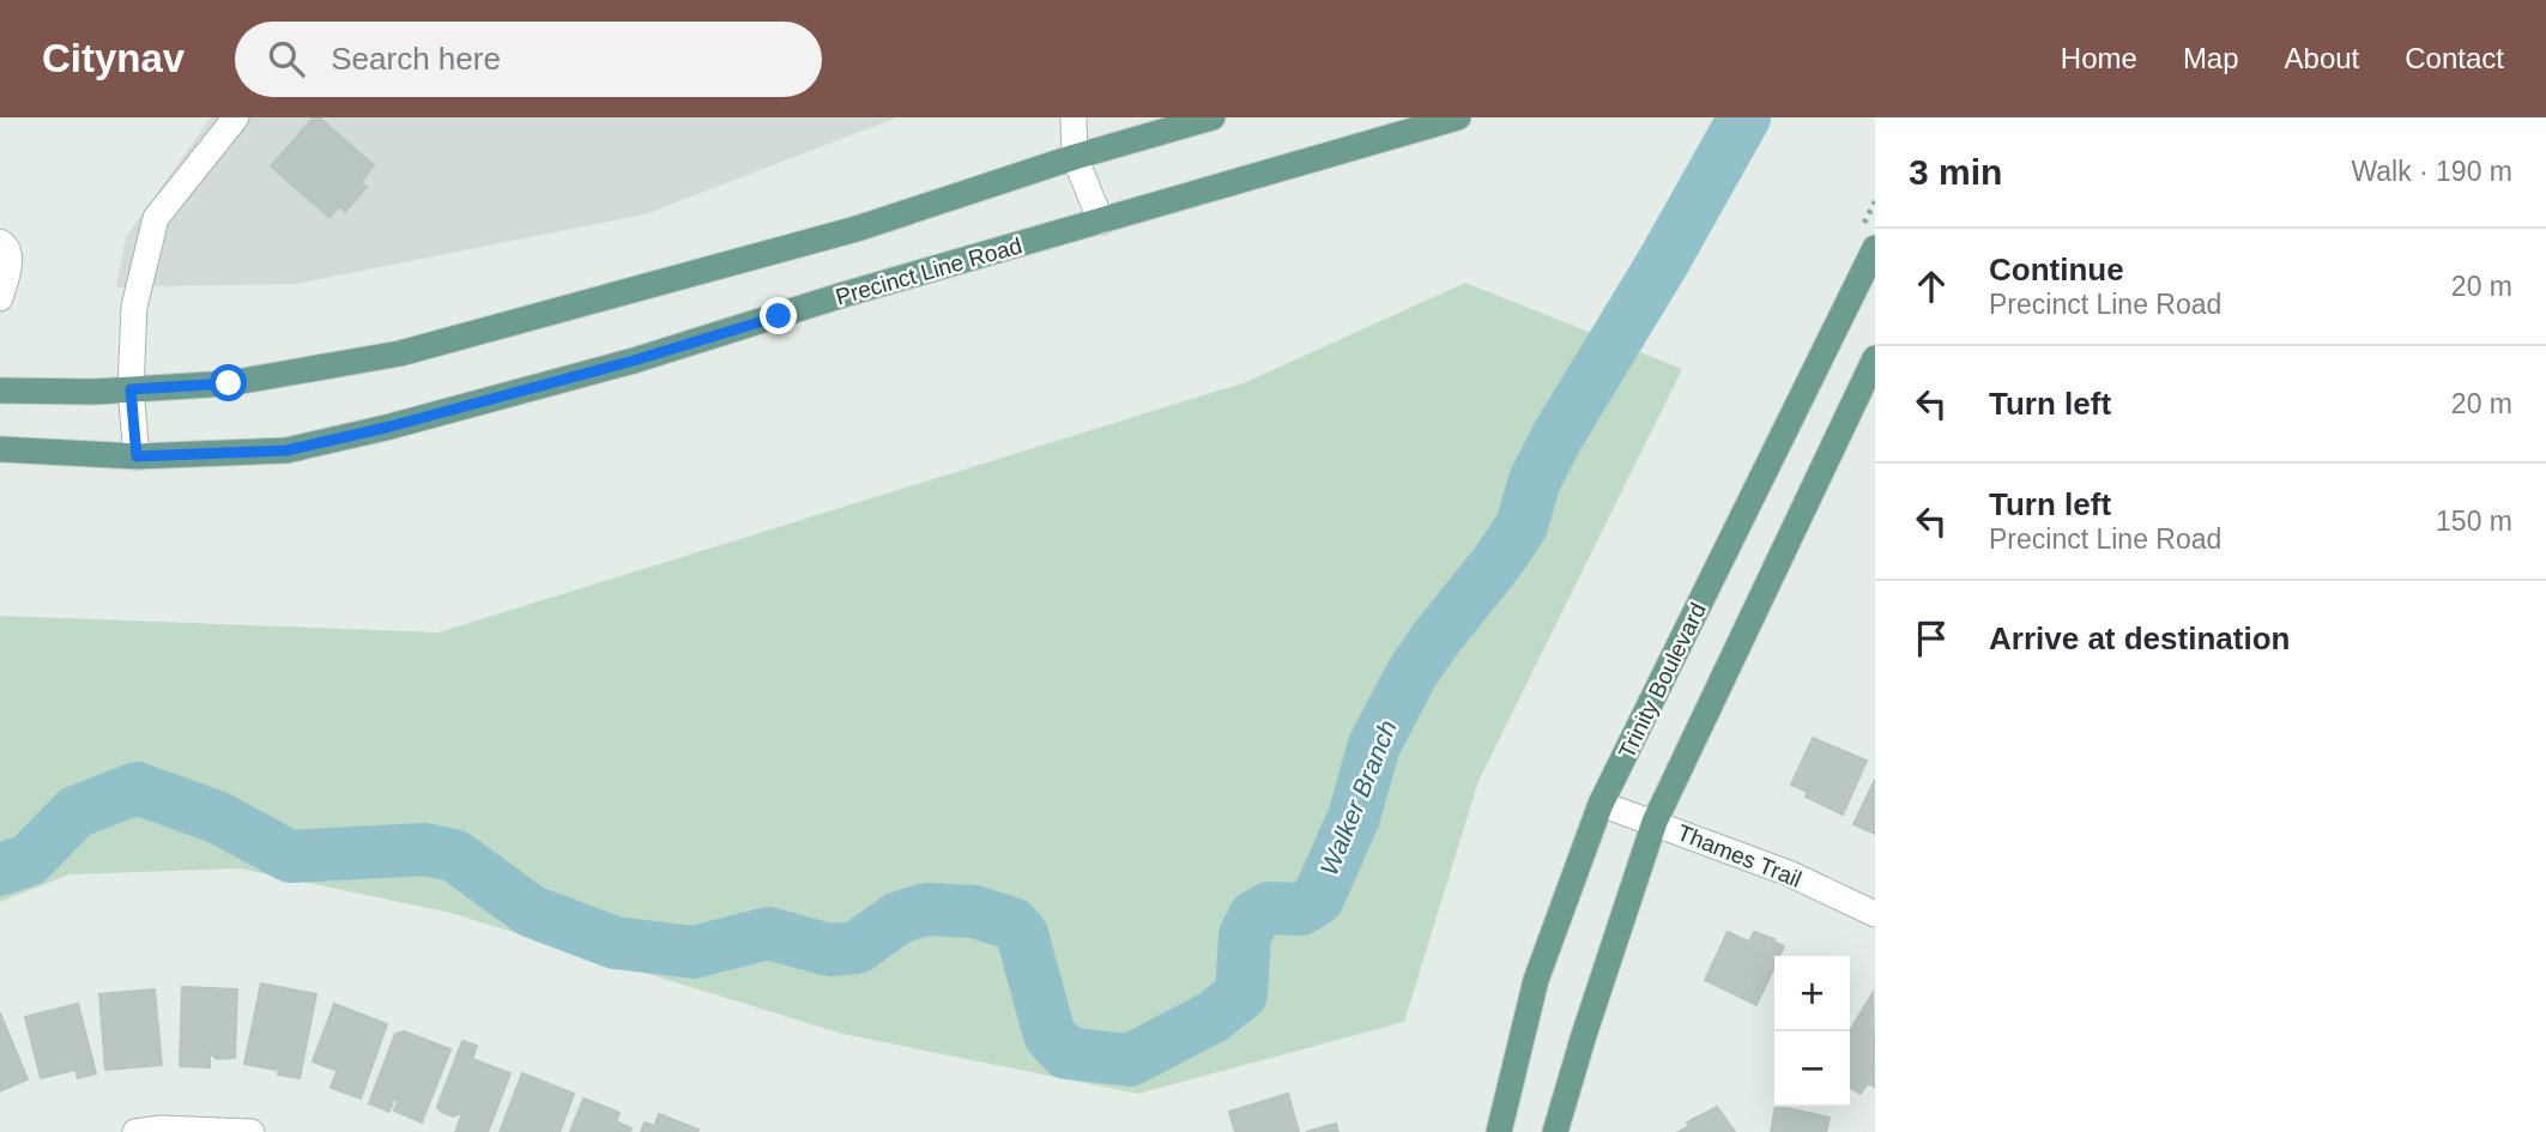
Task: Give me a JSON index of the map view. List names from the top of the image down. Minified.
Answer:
{"streets":{"main road":["Precinct Line Road","Trinity Boulevard"],"street":["Thames Trail"]},"crossings":[["Trinity Boulevard","Thames Trail"]],"water":["Walker Branch"],"page":{"header":"Citynav","search":"Search here","nav":["Home","Map","About","Contact"],"heading":["3 min","Walk · 190 m"],"list":[["Continue","Precinct Line Road","20 m"],["Turn left","20 m"],["Turn left","Precinct Line Road","150 m"],"Arrive at destination"],"map_buttons":["+","−"]}}
